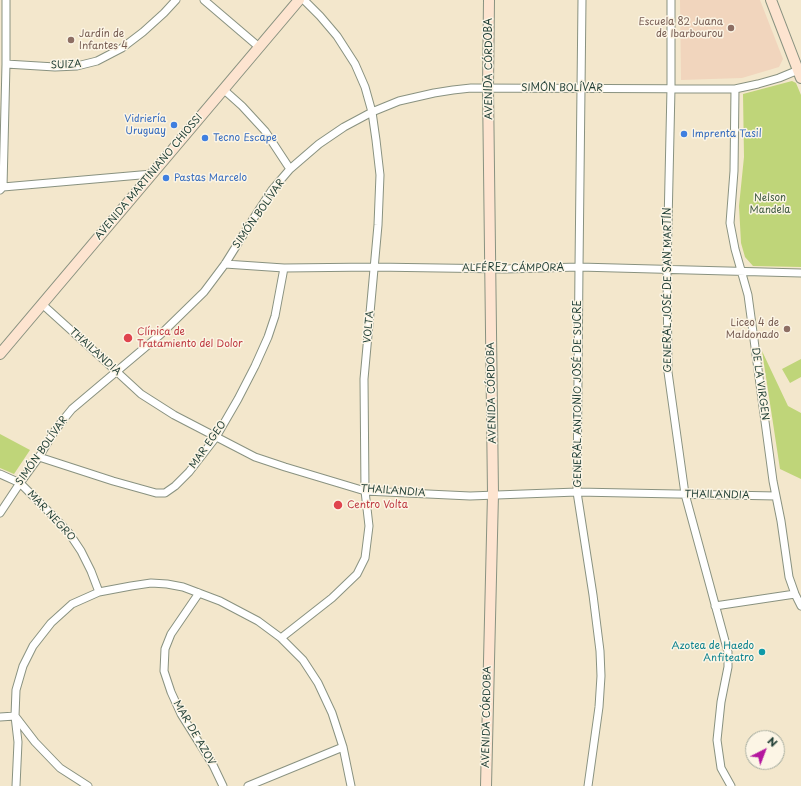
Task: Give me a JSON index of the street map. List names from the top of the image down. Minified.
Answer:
{"streets":{"street":["SUIZA","AVENIDA CÓRDOBA","SIMÓN BOLÍVAR","AVENIDA MARTINIANO CHIOSSI","ALFÉREZ CÁMPORA","GENERAL JOSÉ DE SAN MARTÍN","VOLTA","THAILANDIA","DE LA VIRGEN","GENERAL ANTONIO JOSÉ DE SUCRE","MAR EGEO","MAR NEGRO","MAR DE AZOV"]},"crossings":[["AVENIDA CÓRDOBA","SIMÓN BOLÍVAR"],["AVENIDA CÓRDOBA","ALFÉREZ CÁMPORA"],["AVENIDA CÓRDOBA","THAILANDIA"],["SIMÓN BOLÍVAR","ALFÉREZ CÁMPORA"],["SIMÓN BOLÍVAR","GENERAL JOSÉ DE SAN MARTÍN"],["SIMÓN BOLÍVAR","VOLTA"],["SIMÓN BOLÍVAR","THAILANDIA"],["SIMÓN BOLÍVAR","DE LA VIRGEN"],["SIMÓN BOLÍVAR","GENERAL ANTONIO JOSÉ DE SUCRE"],["SIMÓN BOLÍVAR","MAR EGEO"],["SIMÓN BOLÍVAR","MAR NEGRO"],["AVENIDA MARTINIANO CHIOSSI","THAILANDIA"],["ALFÉREZ CÁMPORA","GENERAL JOSÉ DE SAN MARTÍN"],["ALFÉREZ CÁMPORA","VOLTA"],["ALFÉREZ CÁMPORA","DE LA VIRGEN"],["ALFÉREZ CÁMPORA","GENERAL ANTONIO JOSÉ DE SUCRE"],["ALFÉREZ CÁMPORA","MAR EGEO"],["GENERAL JOSÉ DE SAN MARTÍN","THAILANDIA"],["VOLTA","THAILANDIA"],["THAILANDIA","DE LA VIRGEN"],["THAILANDIA","GENERAL ANTONIO JOSÉ DE SUCRE"],["THAILANDIA","MAR EGEO"]],"parks":["Nelson Mandela"],"places":["Escuela 82 Juana de Ibarbourou","Jardín de Infantes 4","Vidriería Uruguay","Imprenta Tasil","Tecno Escape","Pastas Marcelo","Liceo 4 de Maldonado","Clínica de Tratamiento del Dolor","Centro Volta","Azotea de Haedo Anfiteatro"],"north":"top right"}
